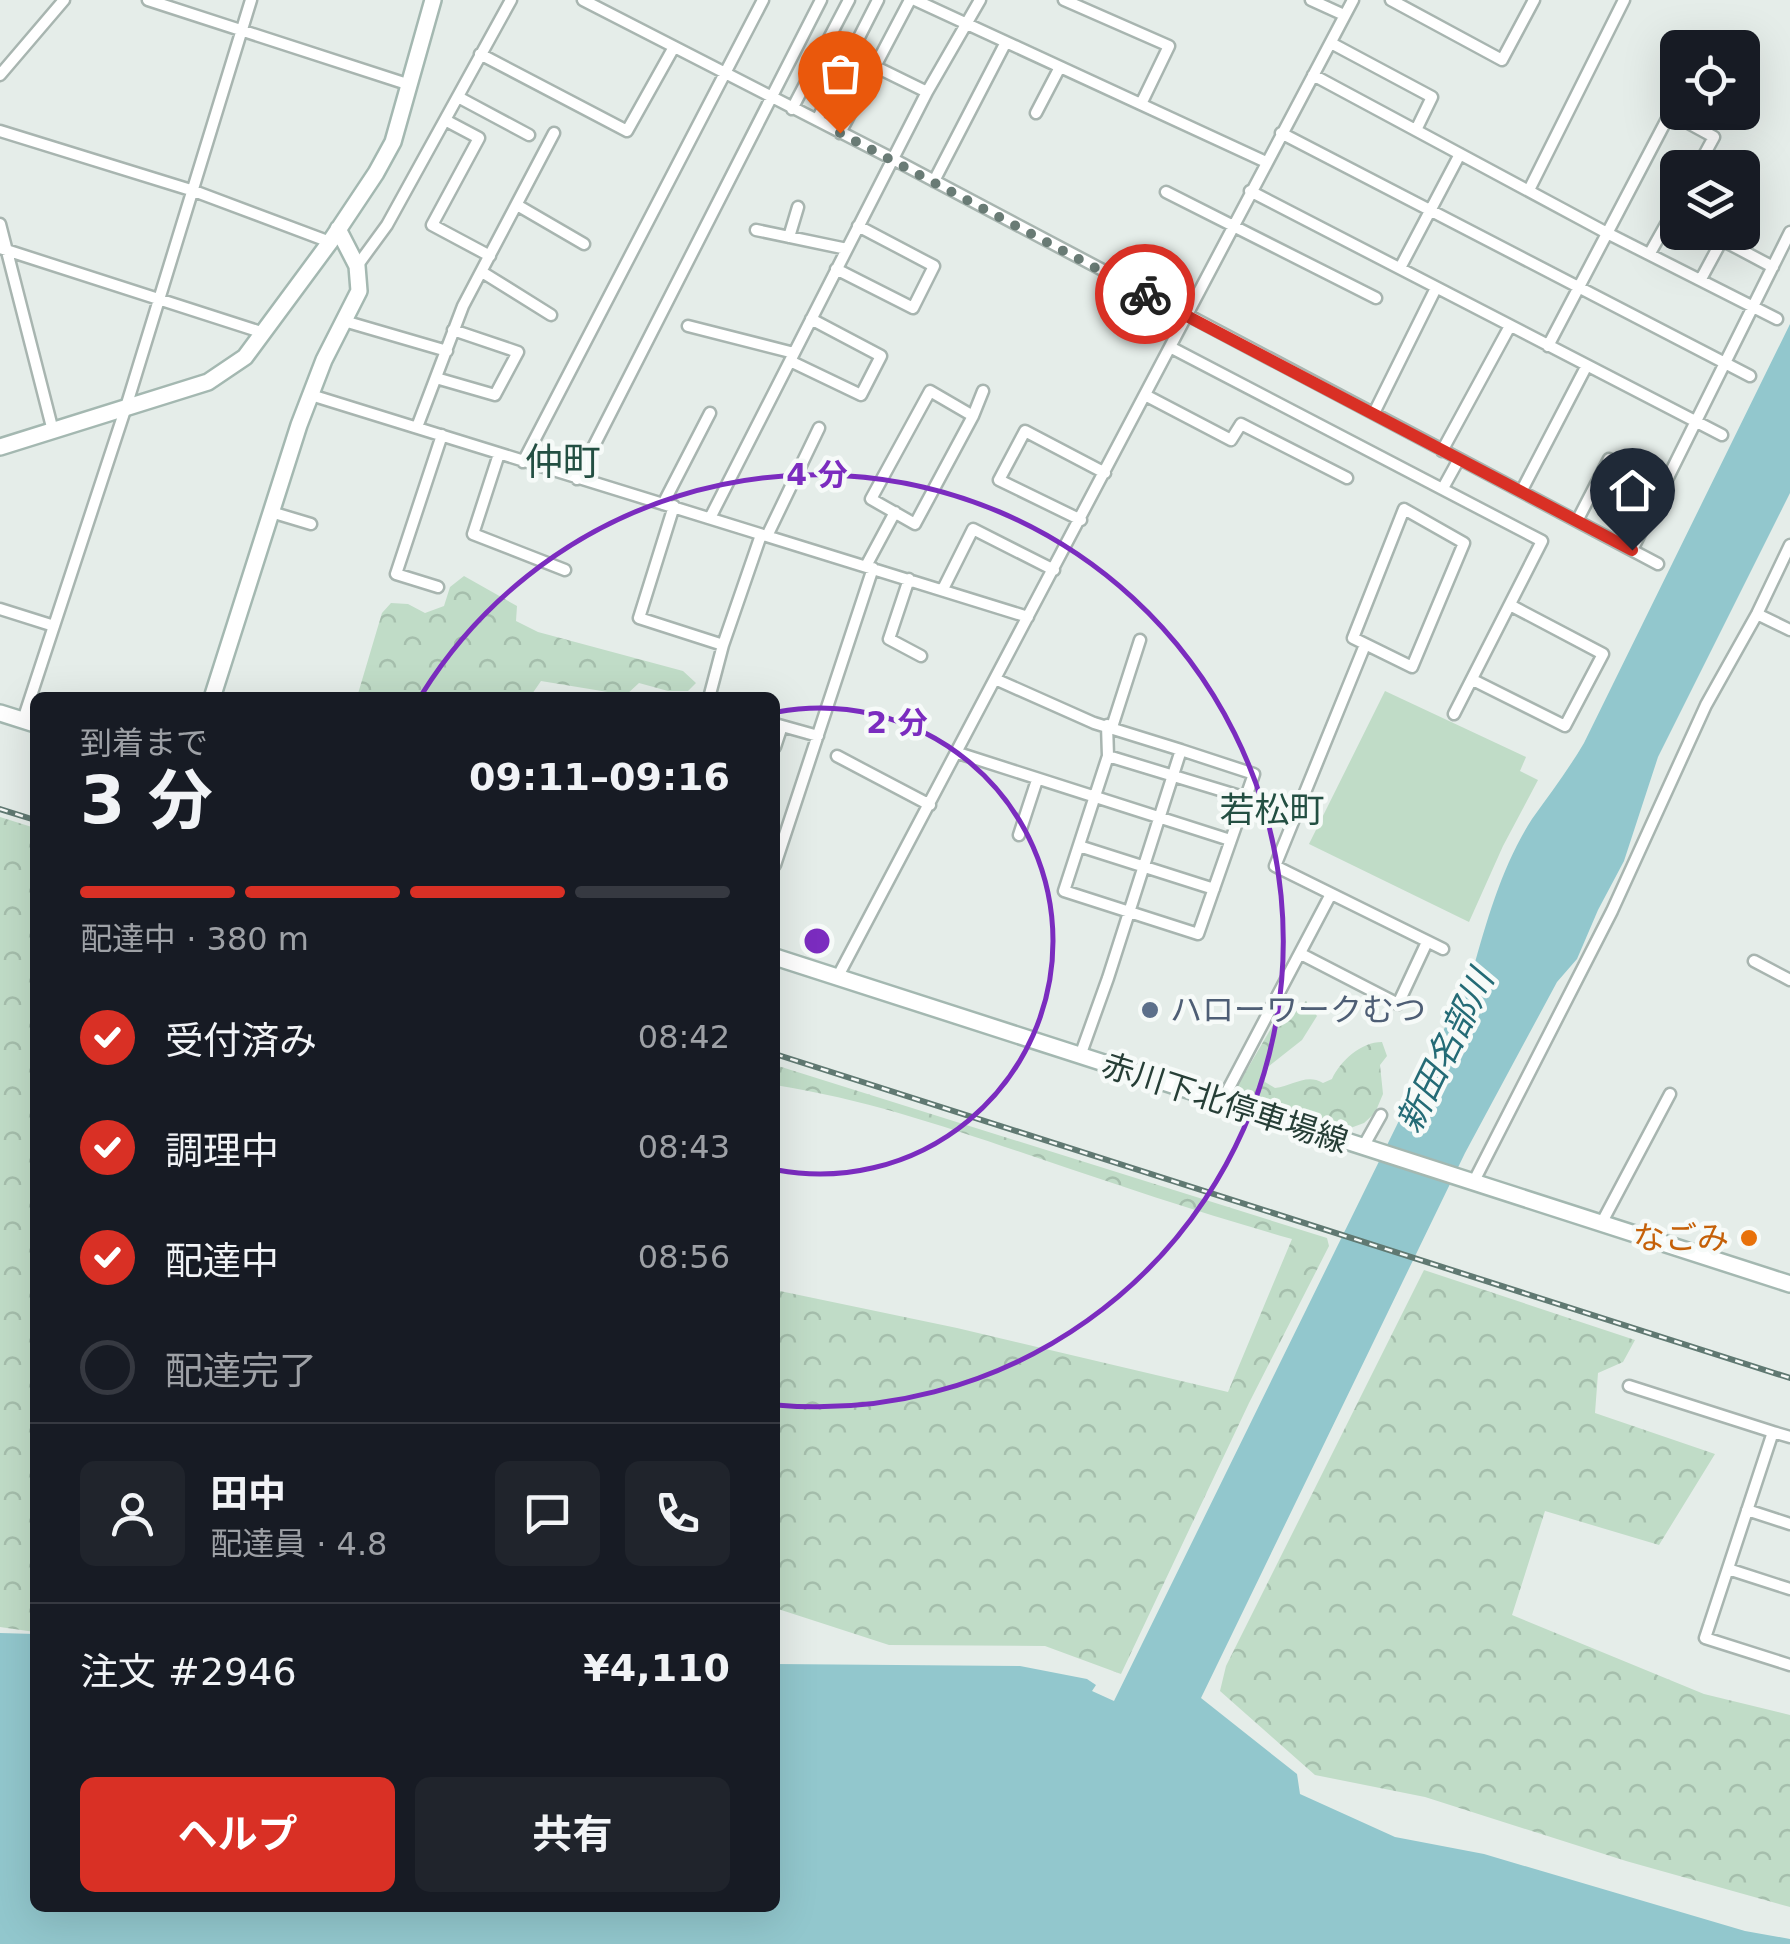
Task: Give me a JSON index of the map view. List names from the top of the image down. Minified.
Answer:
{"streets":{"street":["赤川下北停車場線"]},"districts":["仲町","若松町"],"water":["新田名部川"],"places":["ハローワークむつ","なごみ"],"page":{"heading":["3 分","到着まで","09:11–09:16"],"panel":["田中","配達員 · 4.8","注文 #2946","¥4,110"],"bar":"配達中 · 380 m","list":[["受付済み","08:42"],["調理中","08:43"],["配達中","08:56"],"配達完了"],"buttons":["ヘルプ","共有"]},"rings":["4 分","2 分"]}
